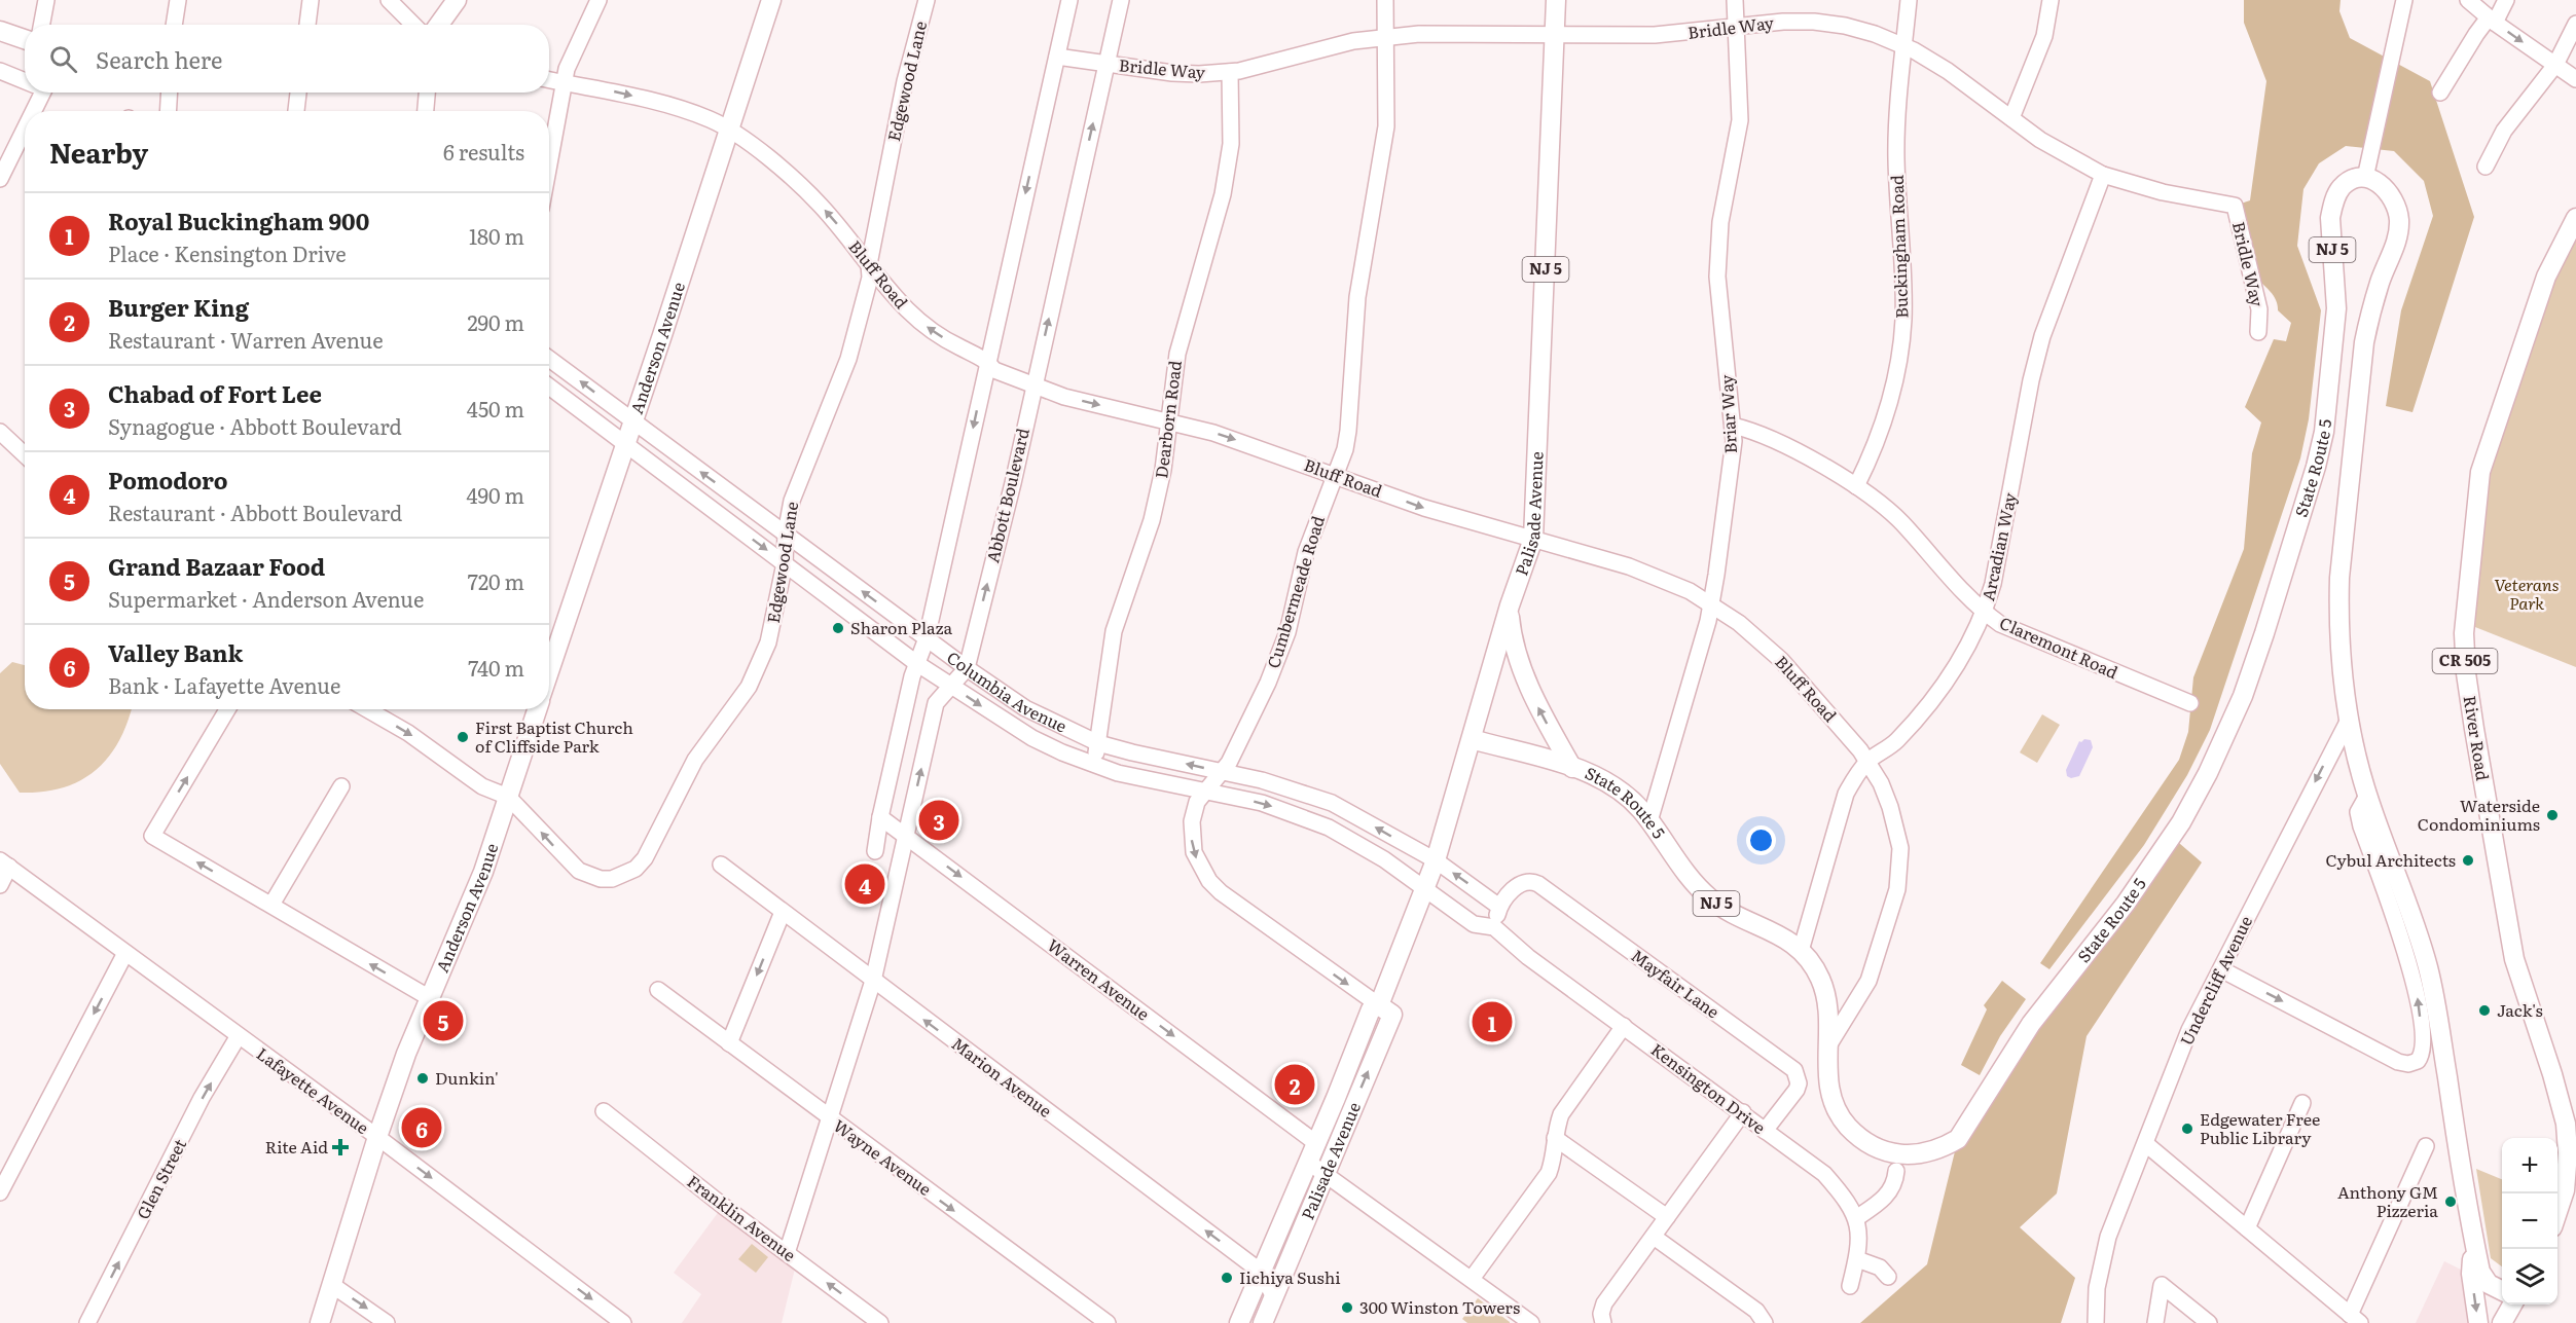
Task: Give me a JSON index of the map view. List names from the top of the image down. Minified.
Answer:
{"streets":{"main road":["NJ 5","Anderson Avenue","State Route 5","Palisade Avenue","CR 505","River Road"],"street":["Bridle Way","Edgewood Lane","Buckingham Road","Bluff Road","Briar Way","Dearborn Road","Abbott Boulevard","Arcadian Way","Cumbermeade Road","Claremont Road","Columbia Avenue","Warren Avenue","Undercliff Avenue","Mayfair Lane","Marion Avenue","Kensington Drive","Lafayette Avenue","Wayne Avenue","Glen Street","Franklin Avenue"]},"crossings":[["Bridle Way","Buckingham Road"],["Bridle Way","Briar Way"],["Bridle Way","Dearborn Road"],["Bridle Way","Abbott Boulevard"],["Bridle Way","Palisade Avenue"],["Bridle Way","Arcadian Way"],["Bridle Way","Cumbermeade Road"],["Edgewood Lane","Bluff Road"],["Edgewood Lane","Anderson Avenue"],["Edgewood Lane","Columbia Avenue"],["Buckingham Road","Claremont Road"],["NJ 5","State Route 5"],["NJ 5","Palisade Avenue"],["Bluff Road","Anderson Avenue"],["Bluff Road","Briar Way"],["Bluff Road","Dearborn Road"],["Bluff Road","State Route 5"],["Bluff Road","Abbott Boulevard"],["Bluff Road","Palisade Avenue"],["Bluff Road","Arcadian Way"],["Bluff Road","Cumbermeade Road"],["Anderson Avenue","Columbia Avenue"],["Anderson Avenue","Lafayette Avenue"],["Briar Way","State Route 5"],["Briar Way","Claremont Road"],["Dearborn Road","Columbia Avenue"],["State Route 5","Palisade Avenue"],["State Route 5","Arcadian Way"],["State Route 5","Undercliff Avenue"],["Abbott Boulevard","Columbia Avenue"],["Abbott Boulevard","Warren Avenue"],["Abbott Boulevard","Marion Avenue"],["Abbott Boulevard","Wayne Avenue"],["Abbott Boulevard","Franklin Avenue"],["Palisade Avenue","Cumbermeade Road"],["Palisade Avenue","Columbia Avenue"],["Palisade Avenue","Warren Avenue"],["Palisade Avenue","Marion Avenue"],["Palisade Avenue","Kensington Drive"],["Arcadian Way","Claremont Road"],["Cumbermeade Road","Columbia Avenue"],["Columbia Avenue","Kensington Drive"],["Mayfair Lane","Kensington Drive"],["Lafayette Avenue","Glen Street"]],"one_way":["Warren Avenue","Undercliff Avenue","Marion Avenue","Lafayette Avenue","Wayne Avenue"],"parks":["Veterans Park"],"places":{"other":["Sharon Plaza","First Baptist Church of Cliffside Park","Waterside Condominiums","Cybul Architects","Jack's","Dunkin'","Edgewater Free Public Library","Anthony GM Pizzeria","Iichiya Sushi","300 Winston Towers"],"health":["Rite Aid"]},"page":{"search":"Search here","heading":["Nearby","6 results"],"list":[{"mark":"1","name":"Royal Buckingham 900","note":"Place · Kensington Drive","value":"180 m"},{"mark":"2","name":"Burger King","note":"Restaurant · Warren Avenue","value":"290 m"},{"mark":"3","name":"Chabad of Fort Lee","note":"Synagogue · Abbott Boulevard","value":"450 m"},{"mark":"4","name":"Pomodoro","note":"Restaurant · Abbott Boulevard","value":"490 m"},{"mark":"5","name":"Grand Bazaar Food","note":"Supermarket · Anderson Avenue","value":"720 m"},{"mark":"6","name":"Valley Bank","note":"Bank · Lafayette Avenue","value":"740 m"}],"pins":["3","4","5","1","2","6"],"map_buttons":["+","−"]}}
